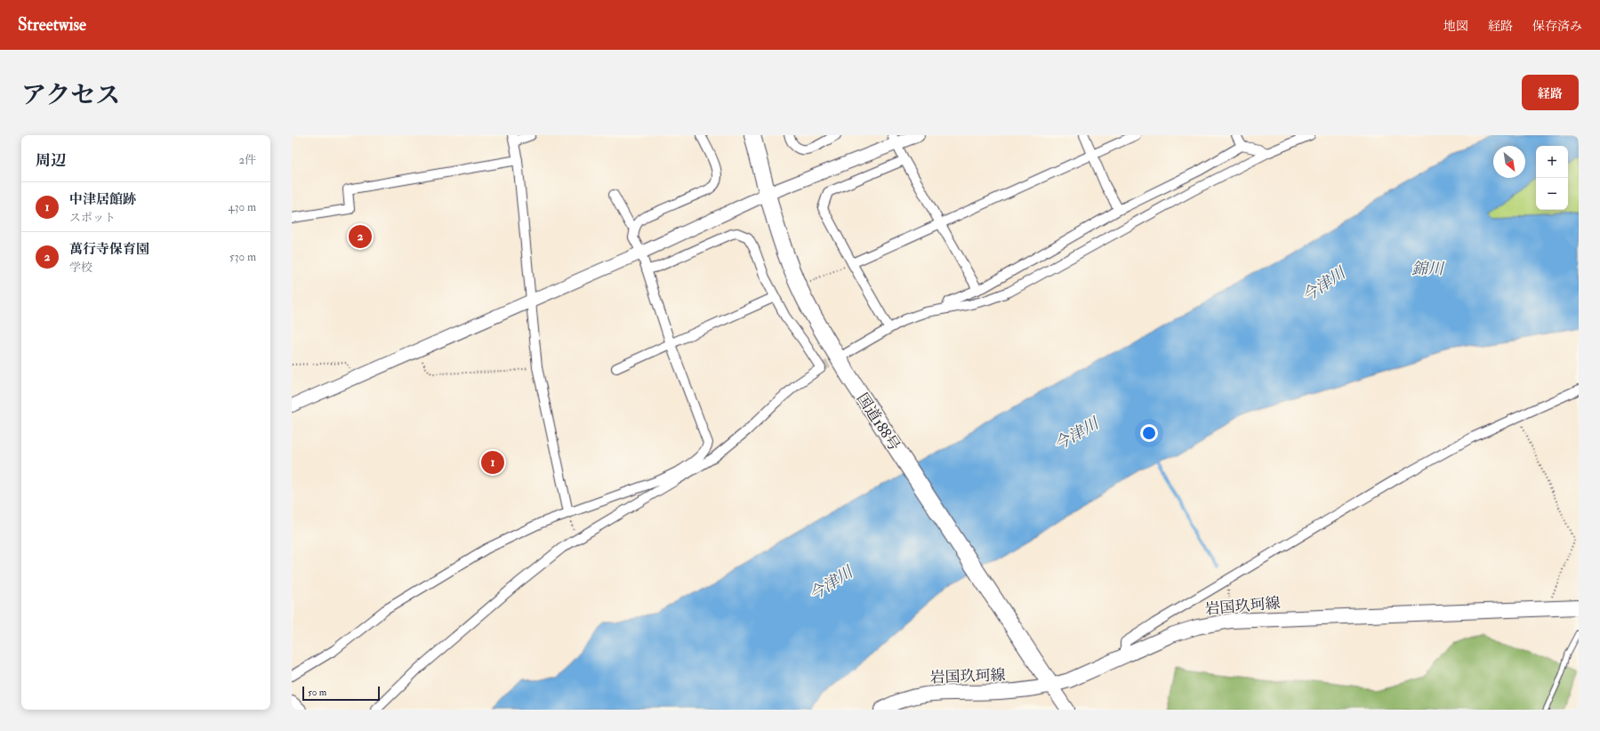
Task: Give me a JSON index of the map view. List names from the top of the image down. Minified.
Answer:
{"streets":{"highway":["国道188号"],"main road":["岩国玖珂線"]},"crossings":[["国道188号","岩国玖珂線"]],"water":["錦川","今津川"],"scale_bar":"50 m","north":"bottom right","page":{"header":"Streetwise","nav":["地図","経路","保存済み"],"title":"アクセス","buttons":"経路","heading":["周辺","2件"],"map_buttons":["+","−"],"list":[{"mark":"1","name":"中津居館跡","note":"スポット","value":"430 m"},{"mark":"2","name":"萬行寺保育園","note":"学校","value":"530 m"}],"pins":["2","1"],"scale":"50 m"}}
